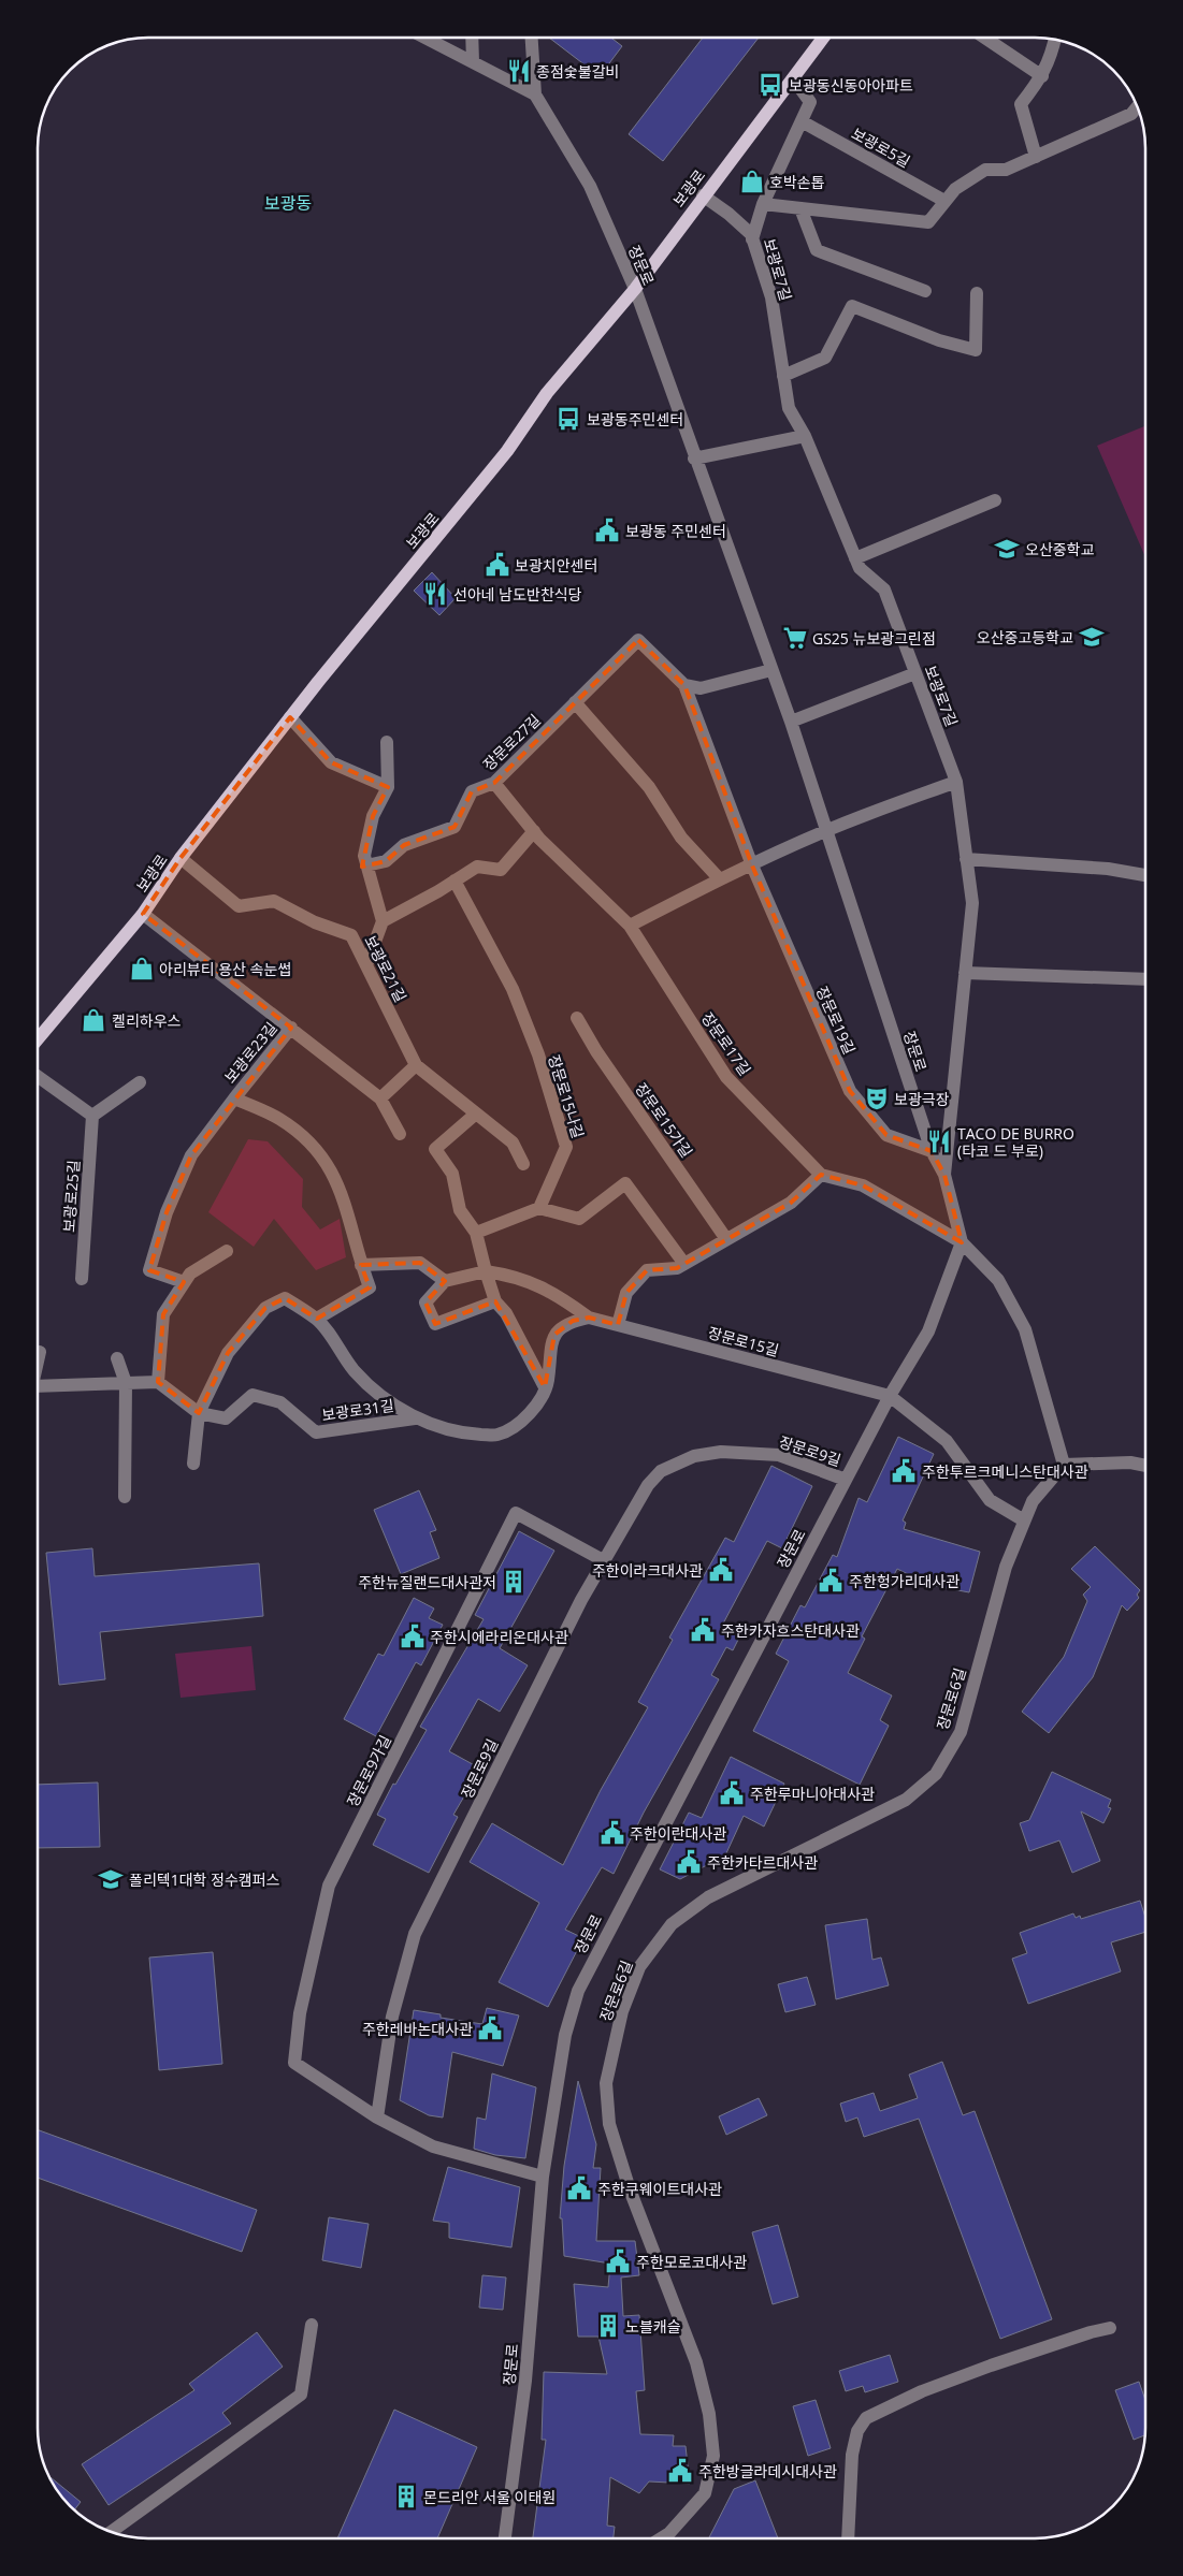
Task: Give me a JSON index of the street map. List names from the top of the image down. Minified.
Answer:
{"streets":{"main road":["보광로"],"street":["보광로5길","장문로","보광로7길","장문로27길","보광로21길","장문로19길","장문로17길","보광로23길","장문로15나길","장문로15가길","보광로25길","장문로15길","보광로31길","장문로9길","장문로6길","장문로9가길"]},"crossings":[["보광로","장문로"],["보광로","보광로7길"],["보광로","보광로21길"],["보광로","보광로23길"],["장문로","보광로7길"],["장문로","장문로19길"],["장문로","장문로15길"],["장문로","장문로9길"],["장문로27길","장문로19길"],["장문로27길","장문로17길"],["보광로23길","보광로31길"],["장문로15길","보광로31길"],["장문로9길","장문로9가길"]],"districts":["보광동"],"places":{"restaurant":["종점숯불갈비","선아네 남도반찬식당","TACO DE BURRO (타코 드 부로)"],"bus stop":["보광동신동아아파트","보광동주민센터"],"shop":["호박손톱","아리뷰티 용산 속눈썹","켈리하우스"],"public building":["보광동 주민센터","보광치안센터","주한투르크메니스탄대사관","주한이라크대사관","주한헝가리대사관","주한카자흐스탄대사관","주한시에라리온대사관","주한루마니아대사관","주한이란대사관","주한카타르대사관","주한레바논대사관","주한쿠웨이트대사관","주한모로코대사관","주한방글라데시대사관"],"school or university":["오산중학교","오산중고등학교","폴리텍1대학 정수캠퍼스"],"supermarket":["GS25 뉴보광그린점"],"theatre":["보광극장"],"building":["주한뉴질랜드대사관저","노블캐슬","몬드리안 서울 이태원"]}}
